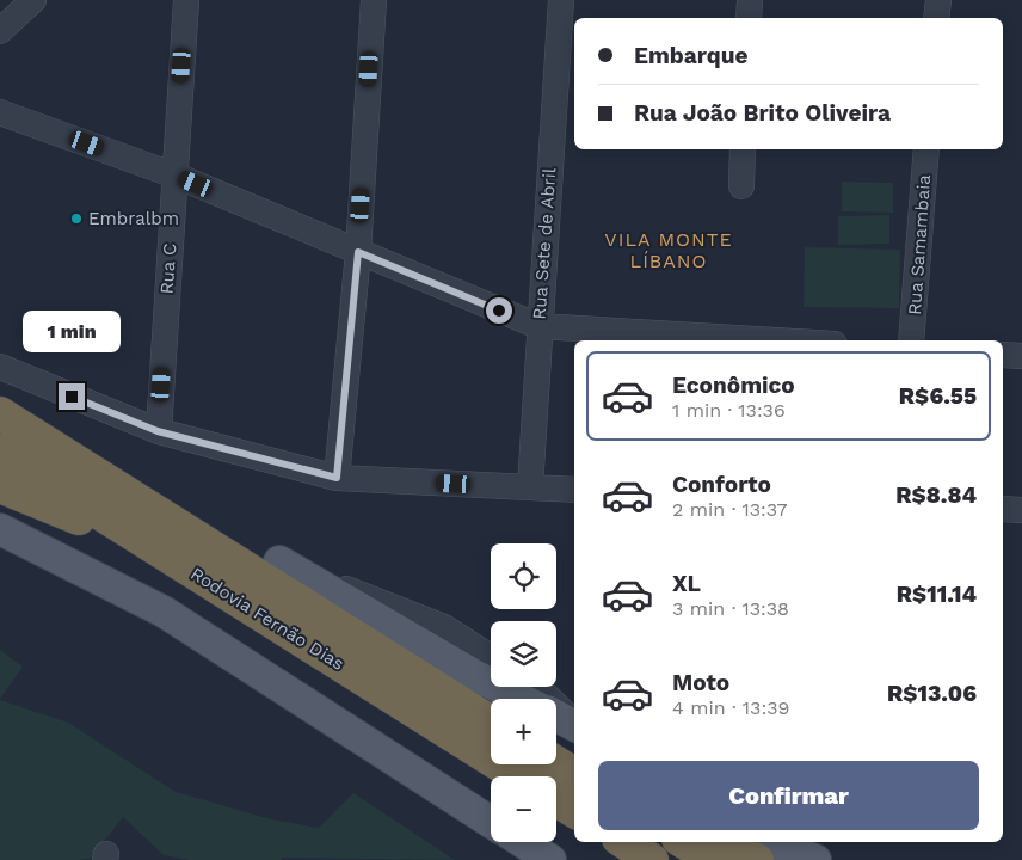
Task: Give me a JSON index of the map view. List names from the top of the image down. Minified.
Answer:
{"streets":{"highway":["Rodovia Fernão Dias"],"street":["Rua Sete de Abril","Rua Samambaia","Rua C"]},"districts":["VILA MONTE LÍBANO"],"places":["Embralbm"],"page":{"banner":["Embarque","Rua João Brito Oliveira"],"bubble":"1 min","list":[{"name":"Econômico","note":"1 min · 13:36","value":"R$6.55"},{"name":"Conforto","note":"2 min · 13:37","value":"R$8.84"},{"name":"XL","note":"3 min · 13:38","value":"R$11.14"},{"name":"Moto","note":"4 min · 13:39","value":"R$13.06"}],"map_buttons":["+","−"],"buttons":"Confirmar"}}
